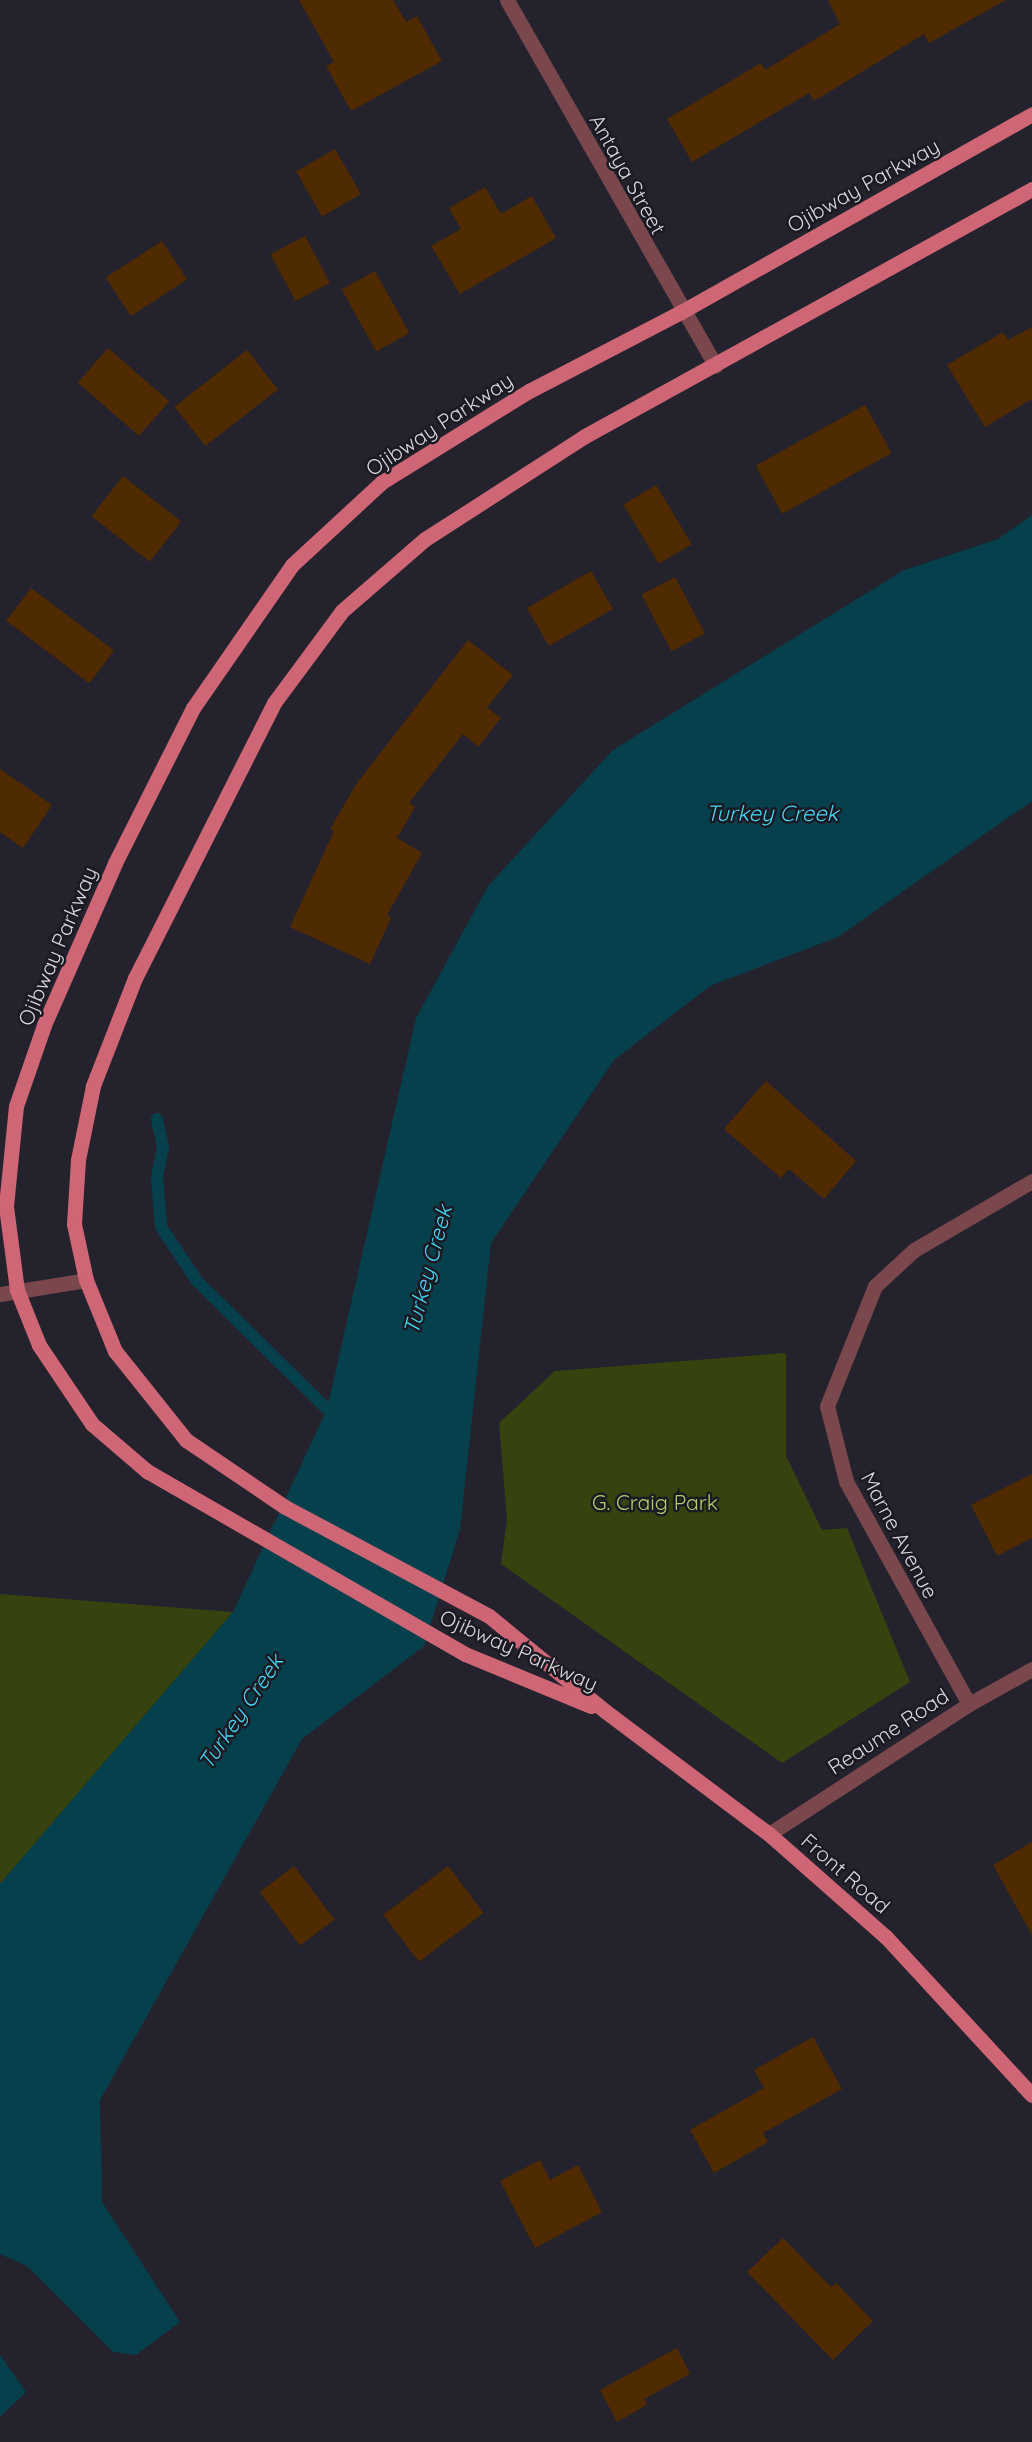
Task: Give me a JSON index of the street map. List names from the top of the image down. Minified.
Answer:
{"streets":{"main road":["Ojibway Parkway","Front Road"],"street":["Antaya Street","Marne Avenue","Reaume Road"]},"crossings":[["Antaya Street","Ojibway Parkway"],["Ojibway Parkway","Front Road"],["Marne Avenue","Reaume Road"],["Reaume Road","Front Road"]],"water":["Turkey Creek"],"parks":["G. Craig Park"]}
